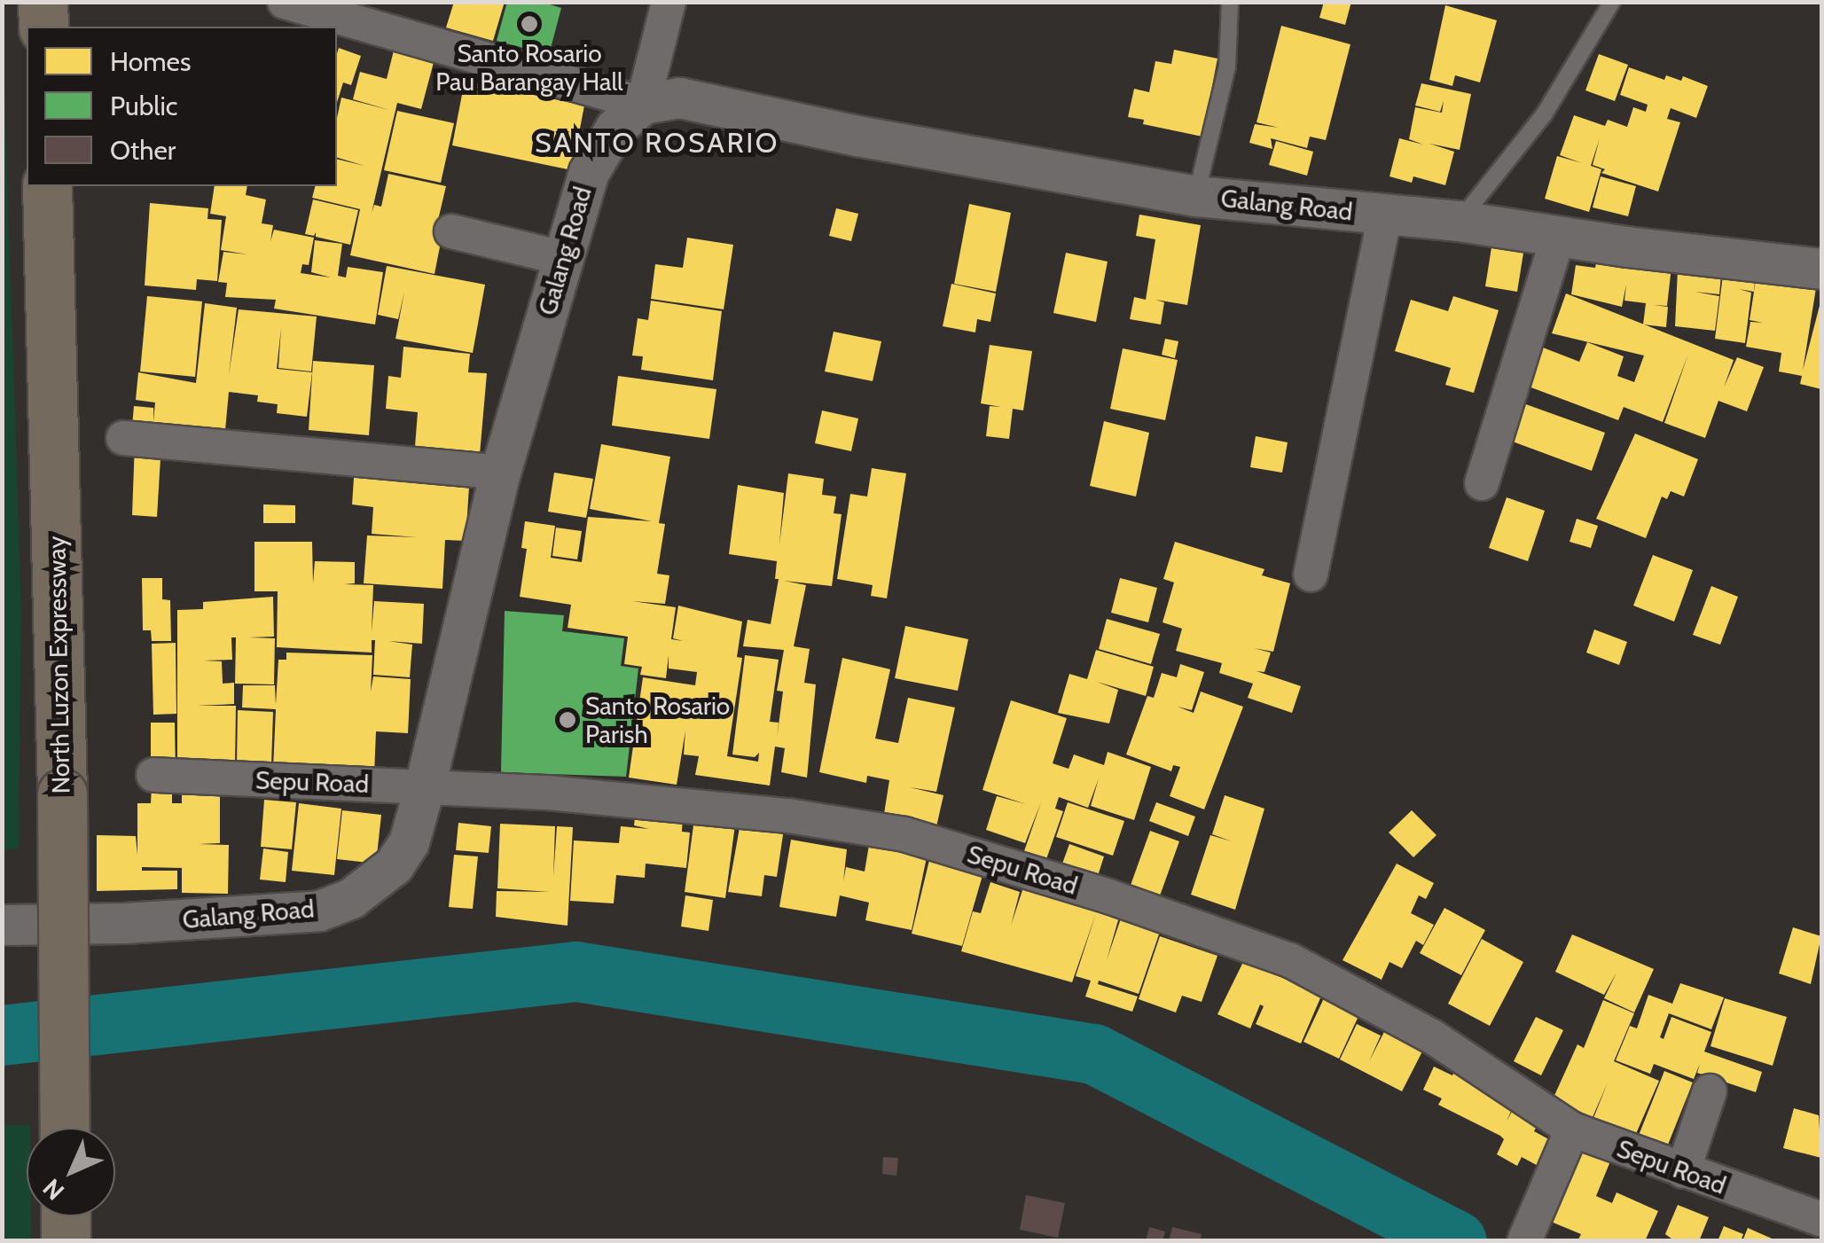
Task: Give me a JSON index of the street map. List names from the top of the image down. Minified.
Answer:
{"streets":{"highway":["North Luzon Expressway"],"street":["Galang Road","Sepu Road"]},"crossings":[["Galang Road","Sepu Road"]],"districts":["SANTO ROSARIO"],"places":["Santo Rosario Pau Barangay Hall","Santo Rosario Parish"],"legend":["Homes","Public","Other"],"north":"bottom left"}
